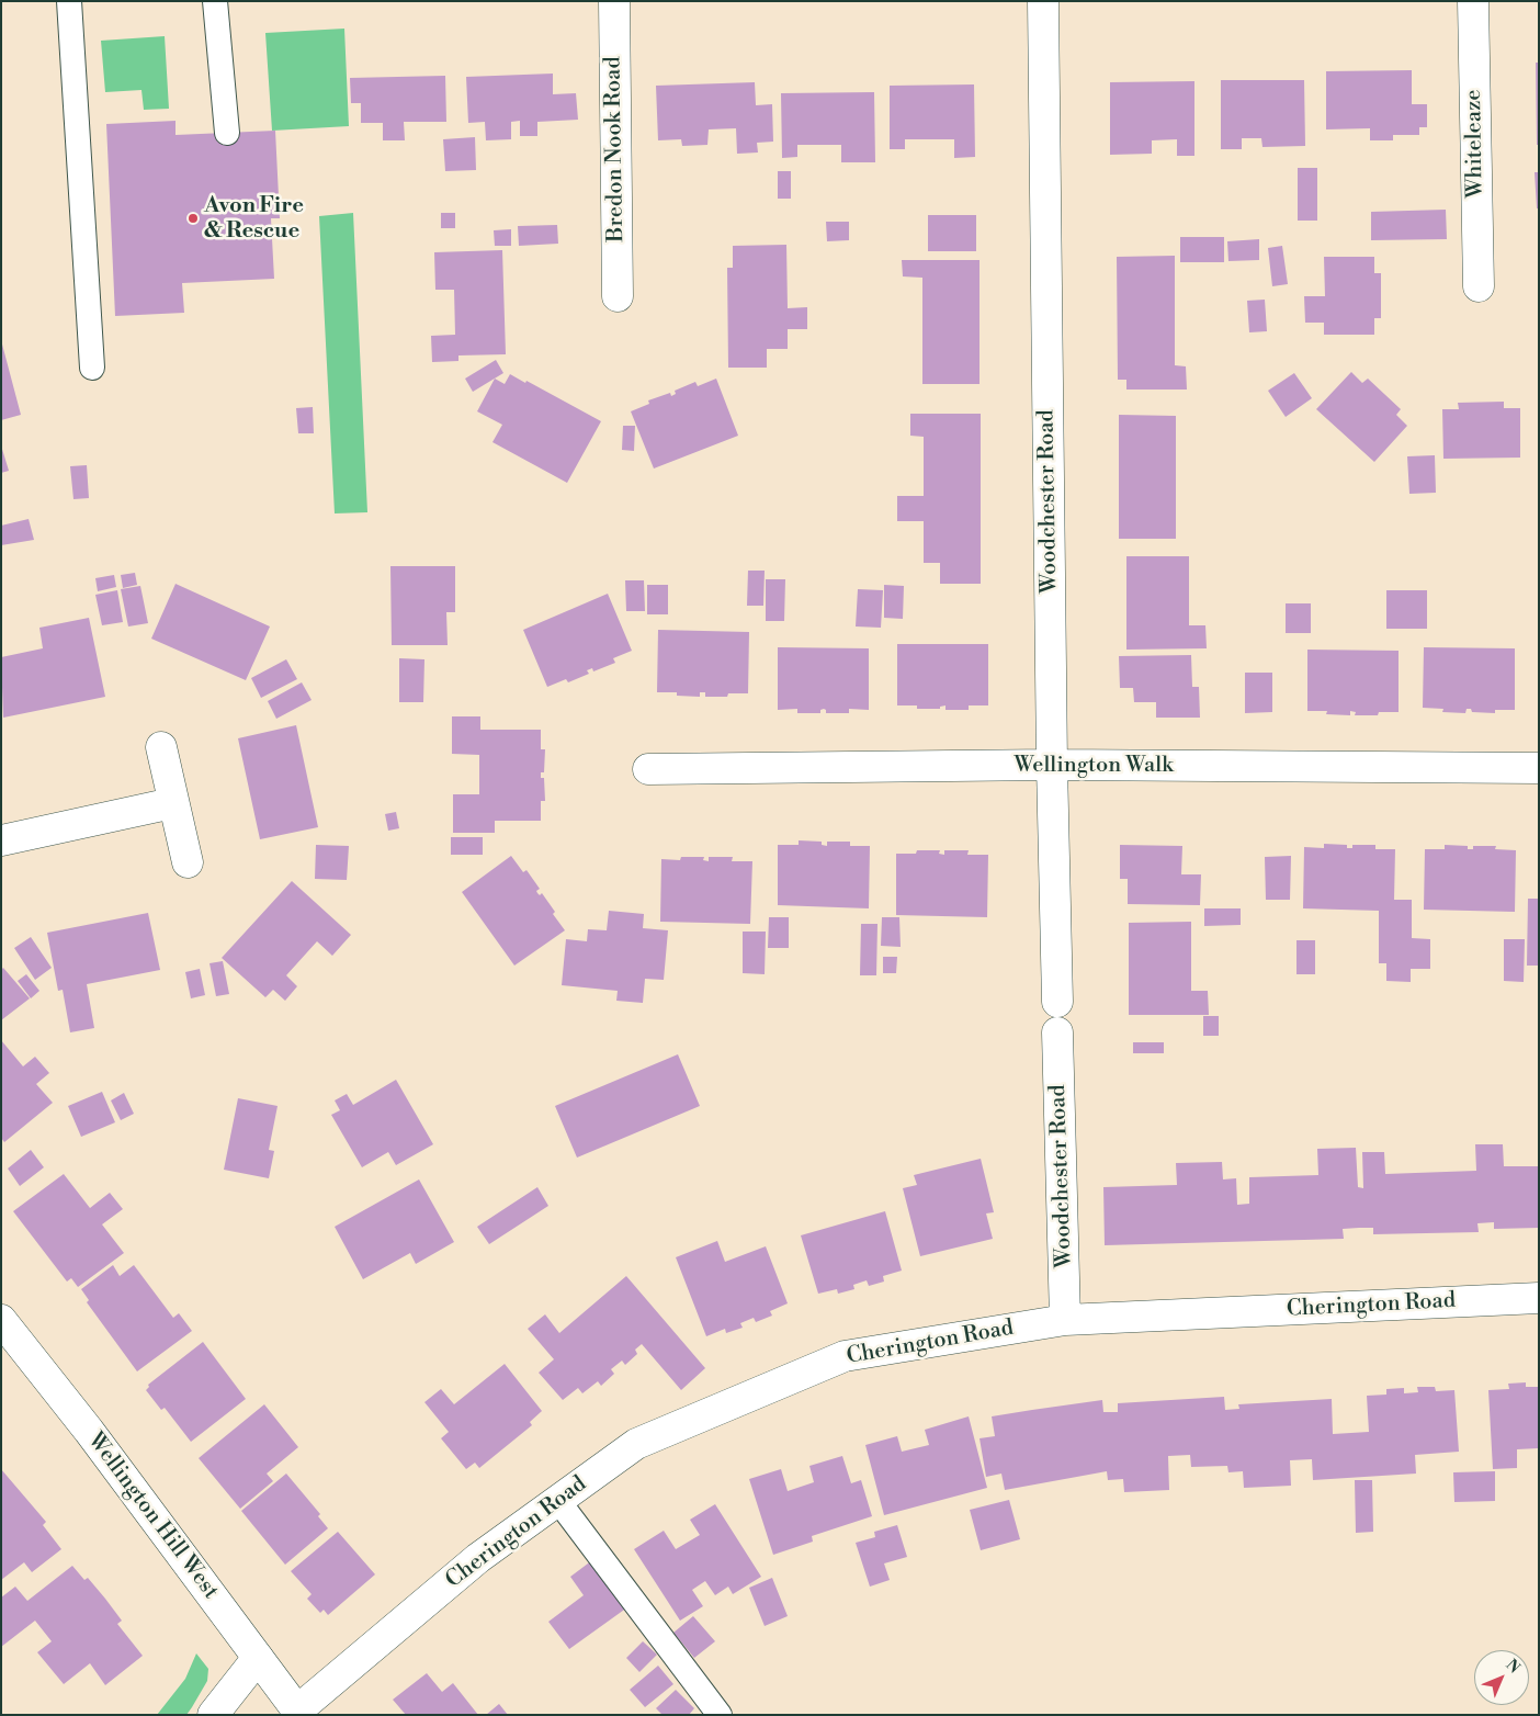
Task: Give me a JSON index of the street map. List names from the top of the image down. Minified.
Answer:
{"streets":{"street":["Whiteleaze","Bredon Nook Road","Woodchester Road","Wellington Walk","Cherington Road","Wellington Hill West"]},"crossings":[["Woodchester Road","Wellington Walk"],["Woodchester Road","Cherington Road"],["Cherington Road","Wellington Hill West"]],"places":["Avon Fire & Rescue"],"north":"top right"}
